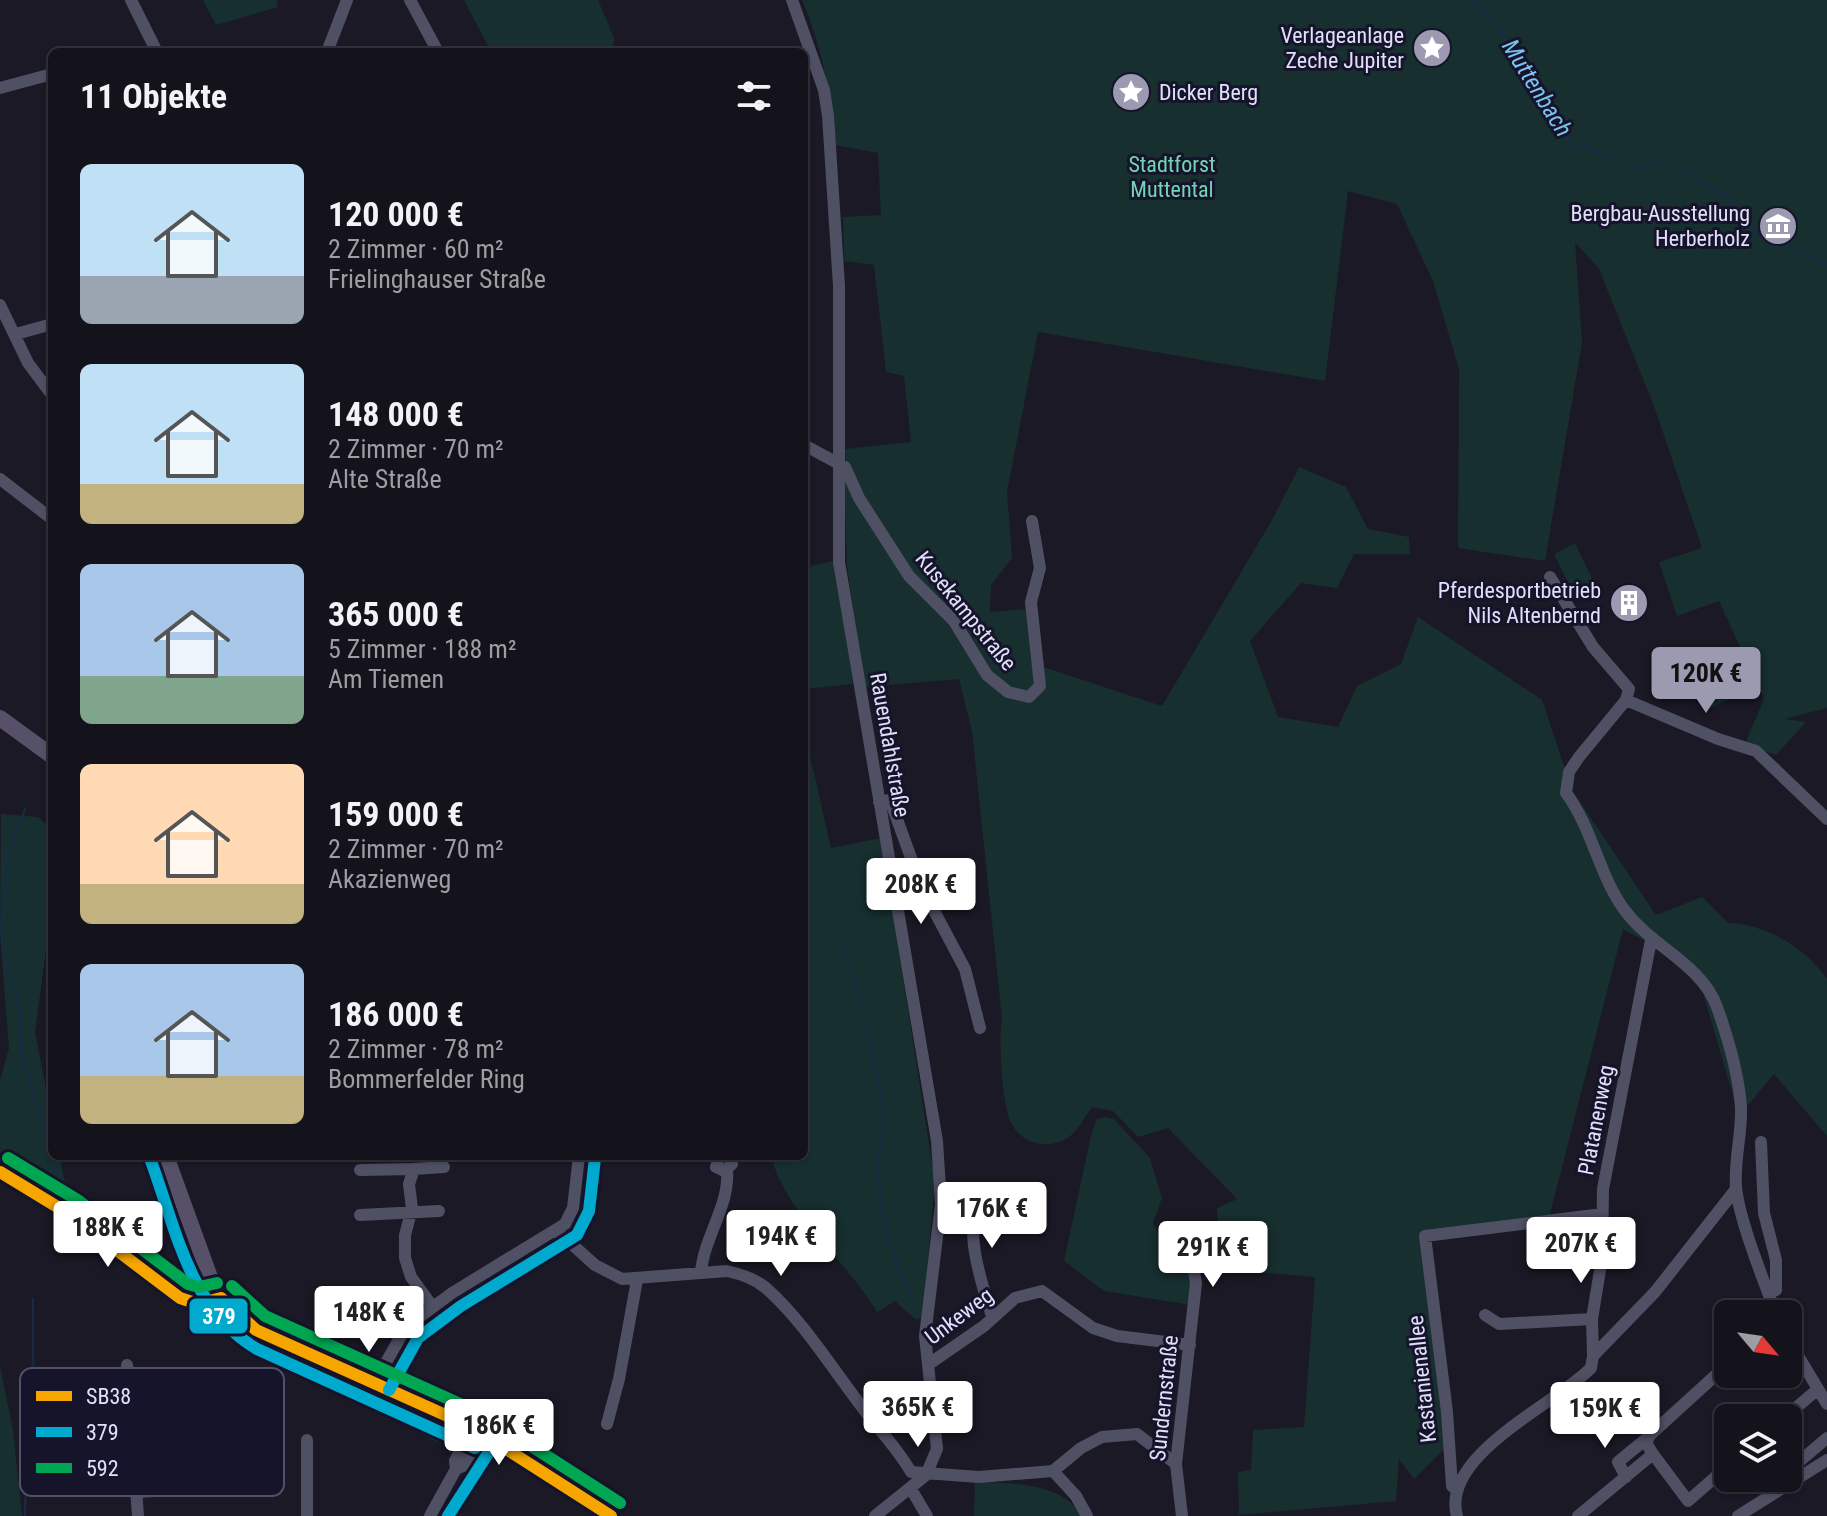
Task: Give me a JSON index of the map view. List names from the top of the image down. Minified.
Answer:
{"streets":{"street":["Kusekampstraße","Rauendahlstraße","Platanenweg","Unkeweg","Kastanienallee","Sundernstraße"]},"crossings":[["Kusekampstraße","Rauendahlstraße"],["Rauendahlstraße","Unkeweg"],["Platanenweg","Kastanienallee"],["Unkeweg","Sundernstraße"]],"water":["Muttenbach"],"parks":["Stadtforst Muttental"],"places":{"place":["Verlageanlage Zeche Jupiter","Dicker Berg"],"museum":["Bergbau-Ausstellung Herberholz"],"building":["Pferdesportbetrieb Nils Altenbernd"]},"lines":["transit line 592","transit line 379","transit line SB38"],"legend":["SB38","379","592"],"north":"bottom right","page":{"heading":"11 Objekte","list":[{"name":"120 000 €","note":"2 Zimmer · 60 m² · Frielinghauser Straße"},{"name":"148 000 €","note":"2 Zimmer · 70 m² · Alte Straße"},{"name":"365 000 €","note":"5 Zimmer · 188 m² · Am Tiemen"},{"name":"159 000 €","note":"2 Zimmer · 70 m² · Akazienweg"},{"name":"186 000 €","note":"2 Zimmer · 78 m² · Bommerfelder Ring"}],"price":["120K €","208K €","176K €","188K €","194K €","207K €","291K €","148K €","365K €","159K €","186K €"]}}
